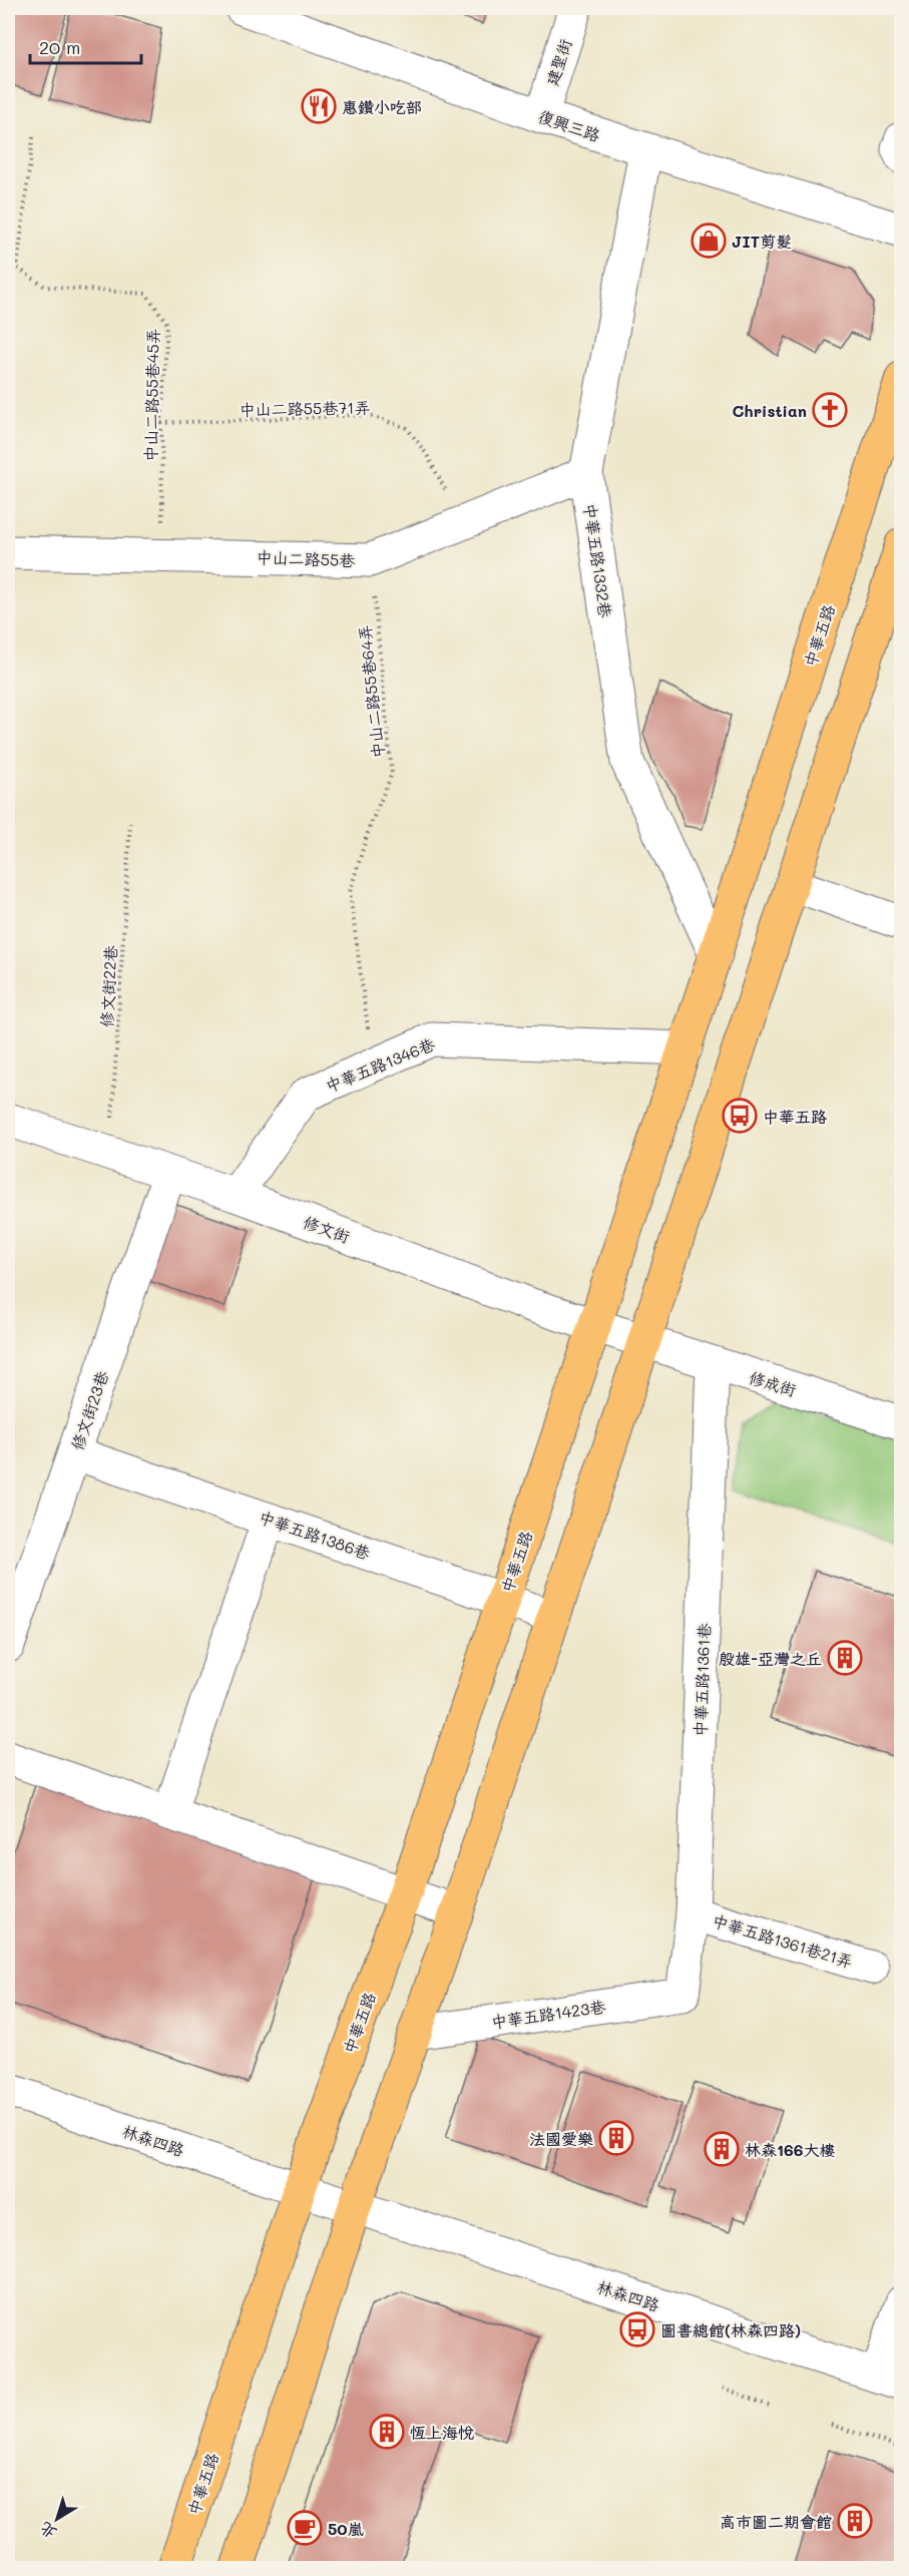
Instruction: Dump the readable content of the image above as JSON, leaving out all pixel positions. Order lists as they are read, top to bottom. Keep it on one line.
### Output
{"streets":{"main road":["中華五路"],"street":["建聖街","復興三路","中山二路55巷","中華五路1332巷","中華五路1346巷","修文街","修成街","修文街23巷","中華五路1386巷","中華五路1361巷","中華五路1361巷21弄","中華五路1423巷","林森四路"],"path":["中山二路55巷45弄","中山二路55巷71弄","中山二路55巷64弄","修文街22巷"]},"crossings":[["建聖街","復興三路"],["復興三路","中華五路1332巷"],["中山二路55巷45弄","中山二路55巷71弄"],["中山二路55巷45弄","中山二路55巷"],["中山二路55巷71弄","中山二路55巷"],["中山二路55巷","中華五路1332巷"],["中山二路55巷","中山二路55巷64弄"],["中華五路1332巷","中華五路"],["中華五路","中華五路1346巷"],["中華五路","修文街"],["中華五路","中華五路1386巷"],["中華五路","林森四路"],["中山二路55巷64弄","中華五路1346巷"],["修文街22巷","修文街"],["中華五路1346巷","修文街"],["修文街","修成街"],["修文街","修文街23巷"],["修成街","中華五路1361巷"],["修文街23巷","中華五路1386巷"],["中華五路1361巷","中華五路1361巷21弄"],["中華五路1361巷","中華五路1423巷"]],"places":{"restaurant":["惠鑽小吃部"],"shop":["JIT剪髮"],"church":["Christian"],"bus stop":["中華五路","圖書總館(林森四路)"],"building":["殷雄-亞灣之丘","法國愛樂","林森166大樓","恆上海悅","高市圖二期會館"],"cafe":["50嵐"]},"scale_bar":"20 m","north":"bottom left"}
